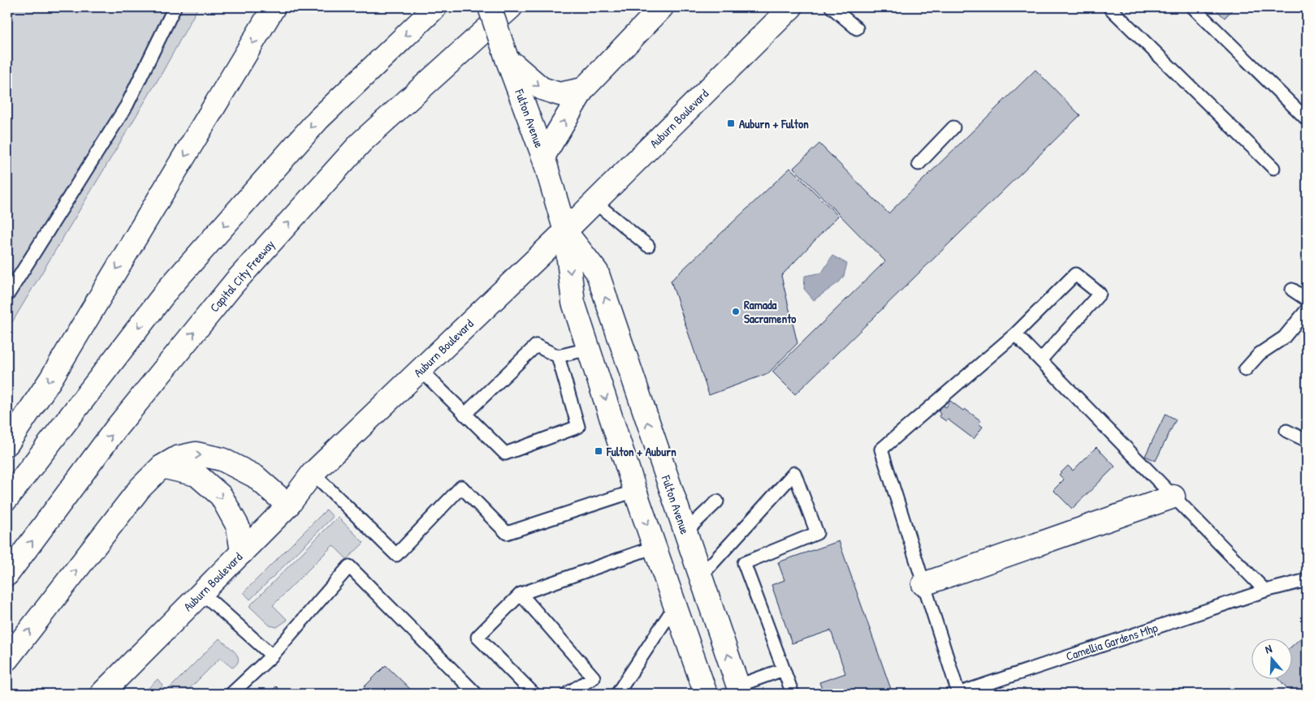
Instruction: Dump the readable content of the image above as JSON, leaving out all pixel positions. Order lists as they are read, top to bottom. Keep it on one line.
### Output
{"streets":{"main road":["Fulton Avenue","Auburn Boulevard","Capital City Freeway"],"lane":["Camellia Gardens Mhp"]},"crossings":[["Fulton Avenue","Auburn Boulevard"]],"places":{"transit":["Auburn + Fulton","Fulton + Auburn"],"other":["Ramada Sacramento"]},"north":"top"}
